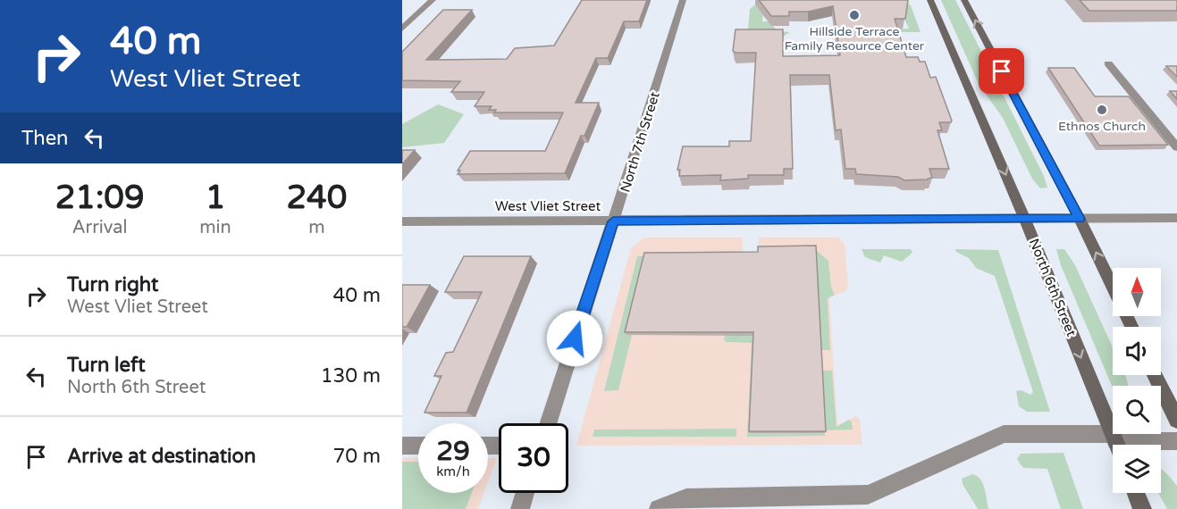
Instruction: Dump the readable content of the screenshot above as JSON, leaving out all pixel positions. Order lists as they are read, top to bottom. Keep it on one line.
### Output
{"streets":{"main road":["North 6th Street"],"street":["North 7th Street","West Vliet Street"]},"crossings":[["North 7th Street","West Vliet Street"],["West Vliet Street","North 6th Street"]],"places":["Hillside Terrace Family Resource Center","Ethnos Church"],"north":"top","page":{"turn":["40 m","West Vliet Street"],"then":"Then","eta":["21:09","Arrival","1","min","240","m"],"list":[{"name":"Turn right","note":"West Vliet Street","value":"40 m"},{"name":"Turn left","note":"North 6th Street","value":"130 m"},{"name":"Arrive at destination","value":"70 m"}],"speed":"29 km/h","limit":"30"}}
